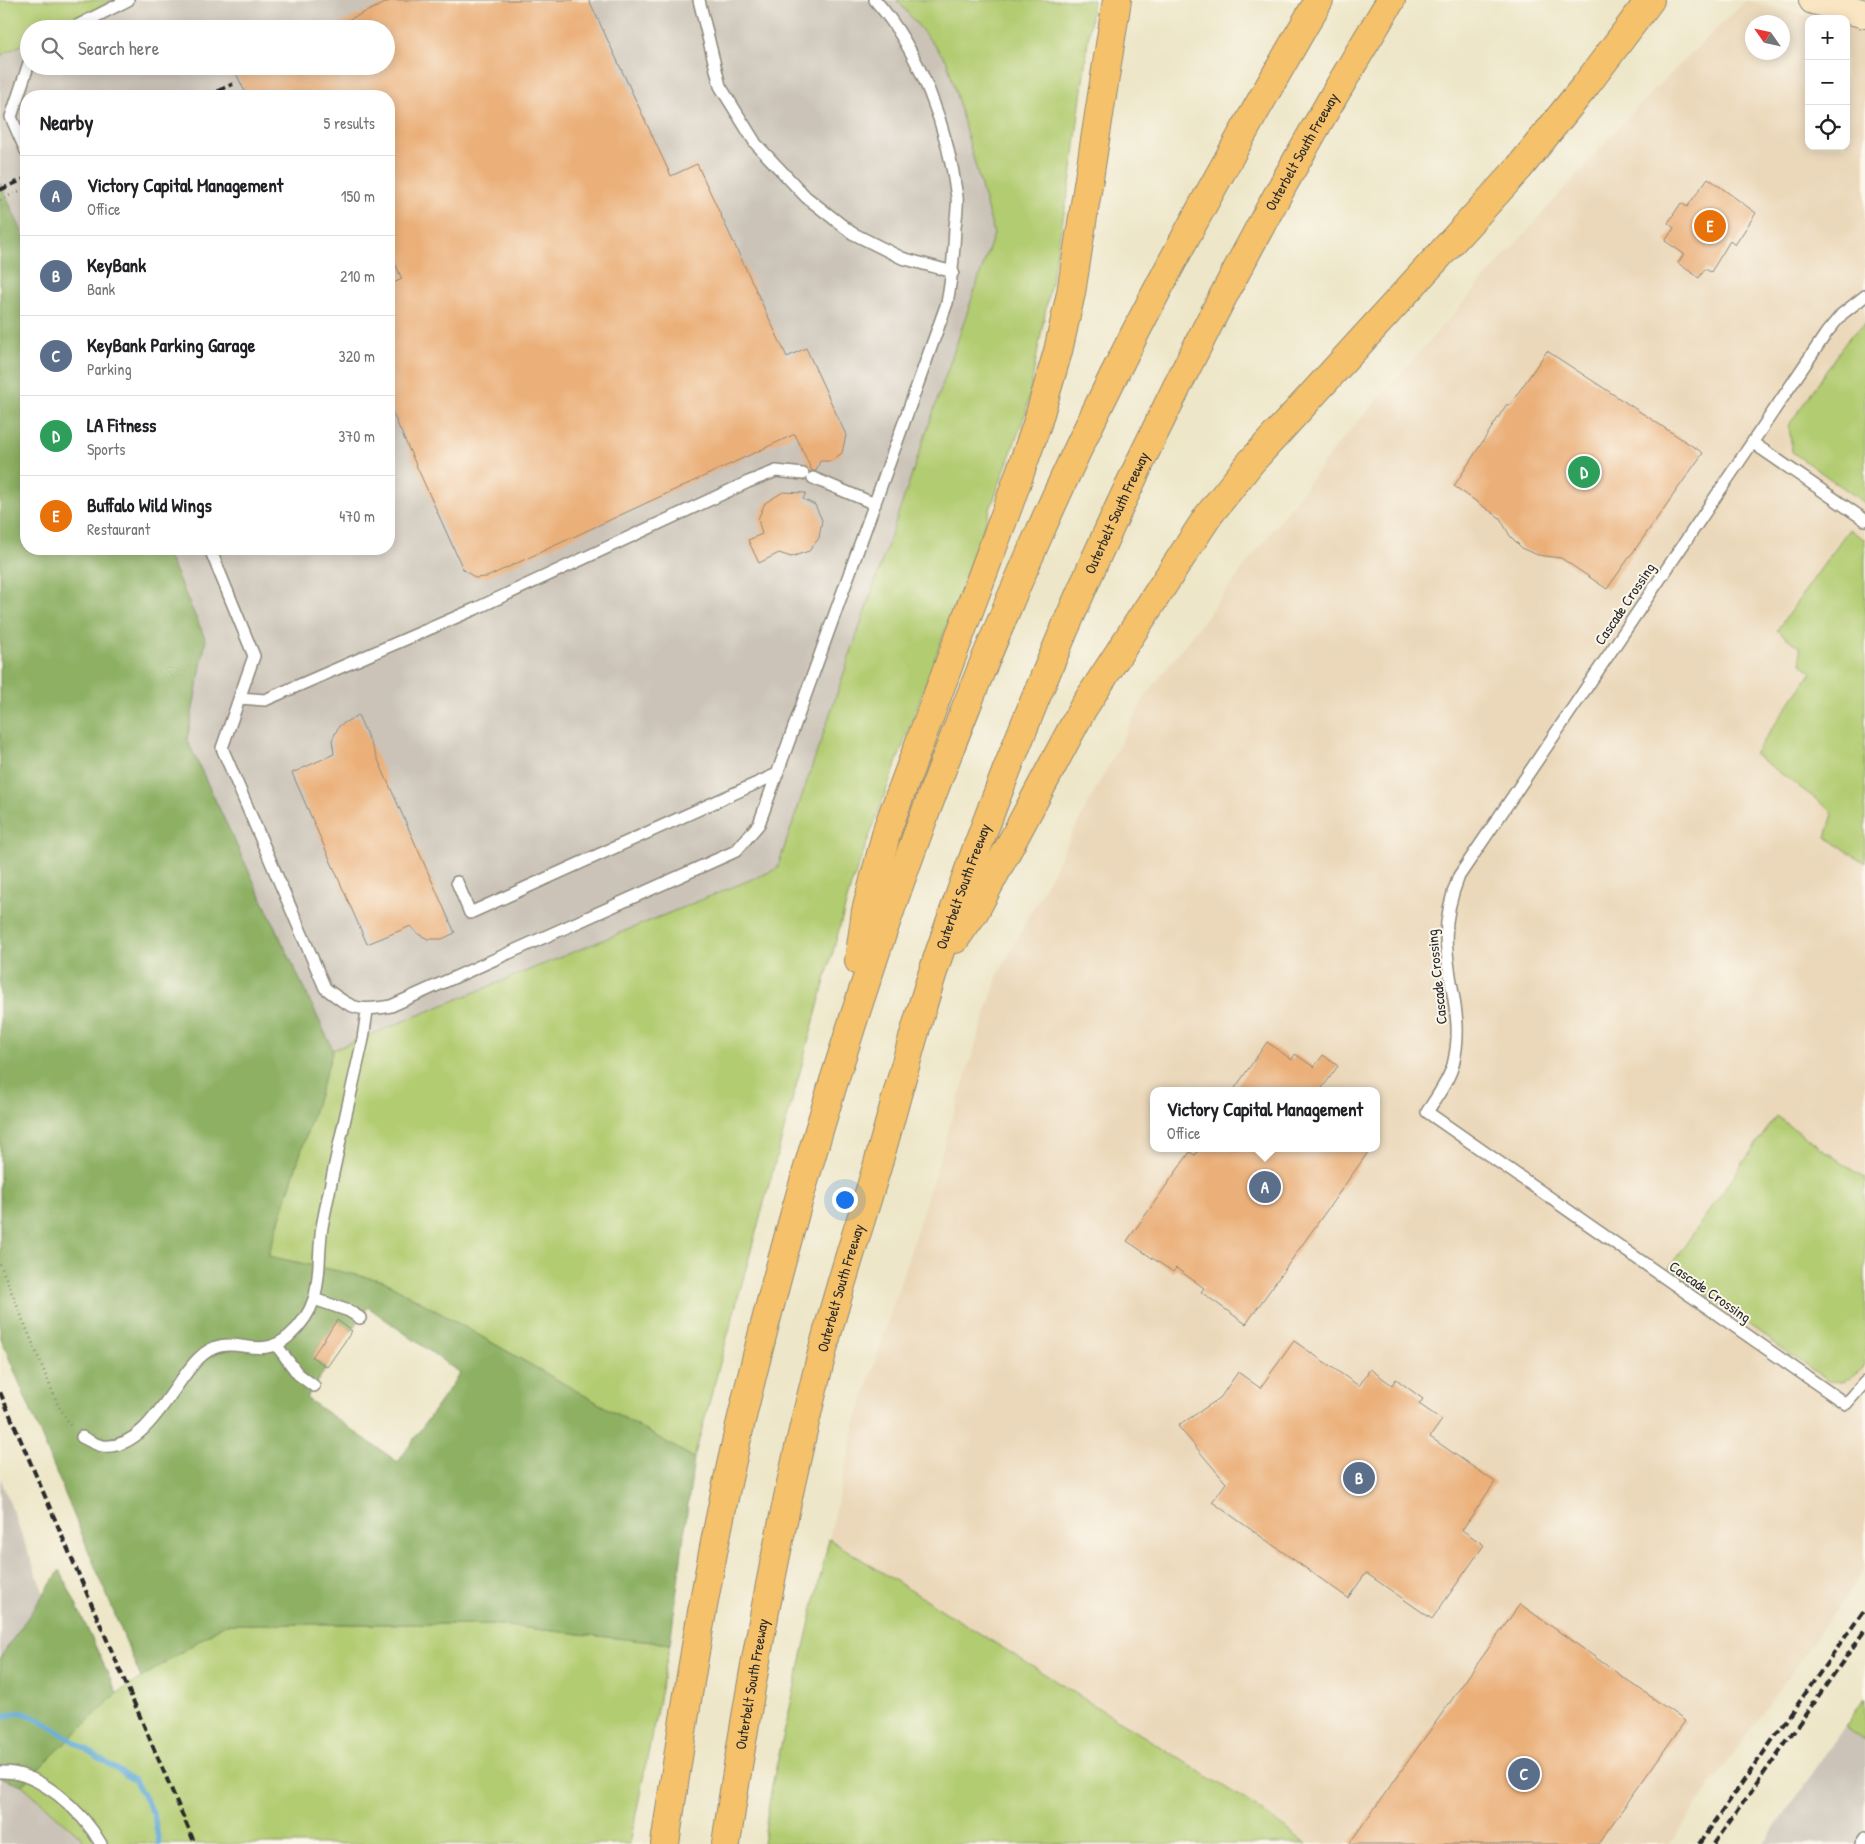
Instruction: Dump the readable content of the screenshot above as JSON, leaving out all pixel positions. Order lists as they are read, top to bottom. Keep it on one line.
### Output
{"streets":{"highway":["Outerbelt South Freeway"],"lane":["Cascade Crossing"]},"north":"top left","page":{"map_buttons":["+","−"],"search":"Search here","heading":["Nearby","5 results"],"list":[{"mark":"A","name":"Victory Capital Management","note":"Office","value":"150 m"},{"mark":"B","name":"KeyBank","note":"Bank","value":"210 m"},{"mark":"C","name":"KeyBank Parking Garage","note":"Parking","value":"320 m"},{"mark":"D","name":"LA Fitness","note":"Sports","value":"370 m"},{"mark":"E","name":"Buffalo Wild Wings","note":"Restaurant","value":"470 m"}],"pins":["E","D","A","B","C"],"popup":["Victory Capital Management","Office"]}}
